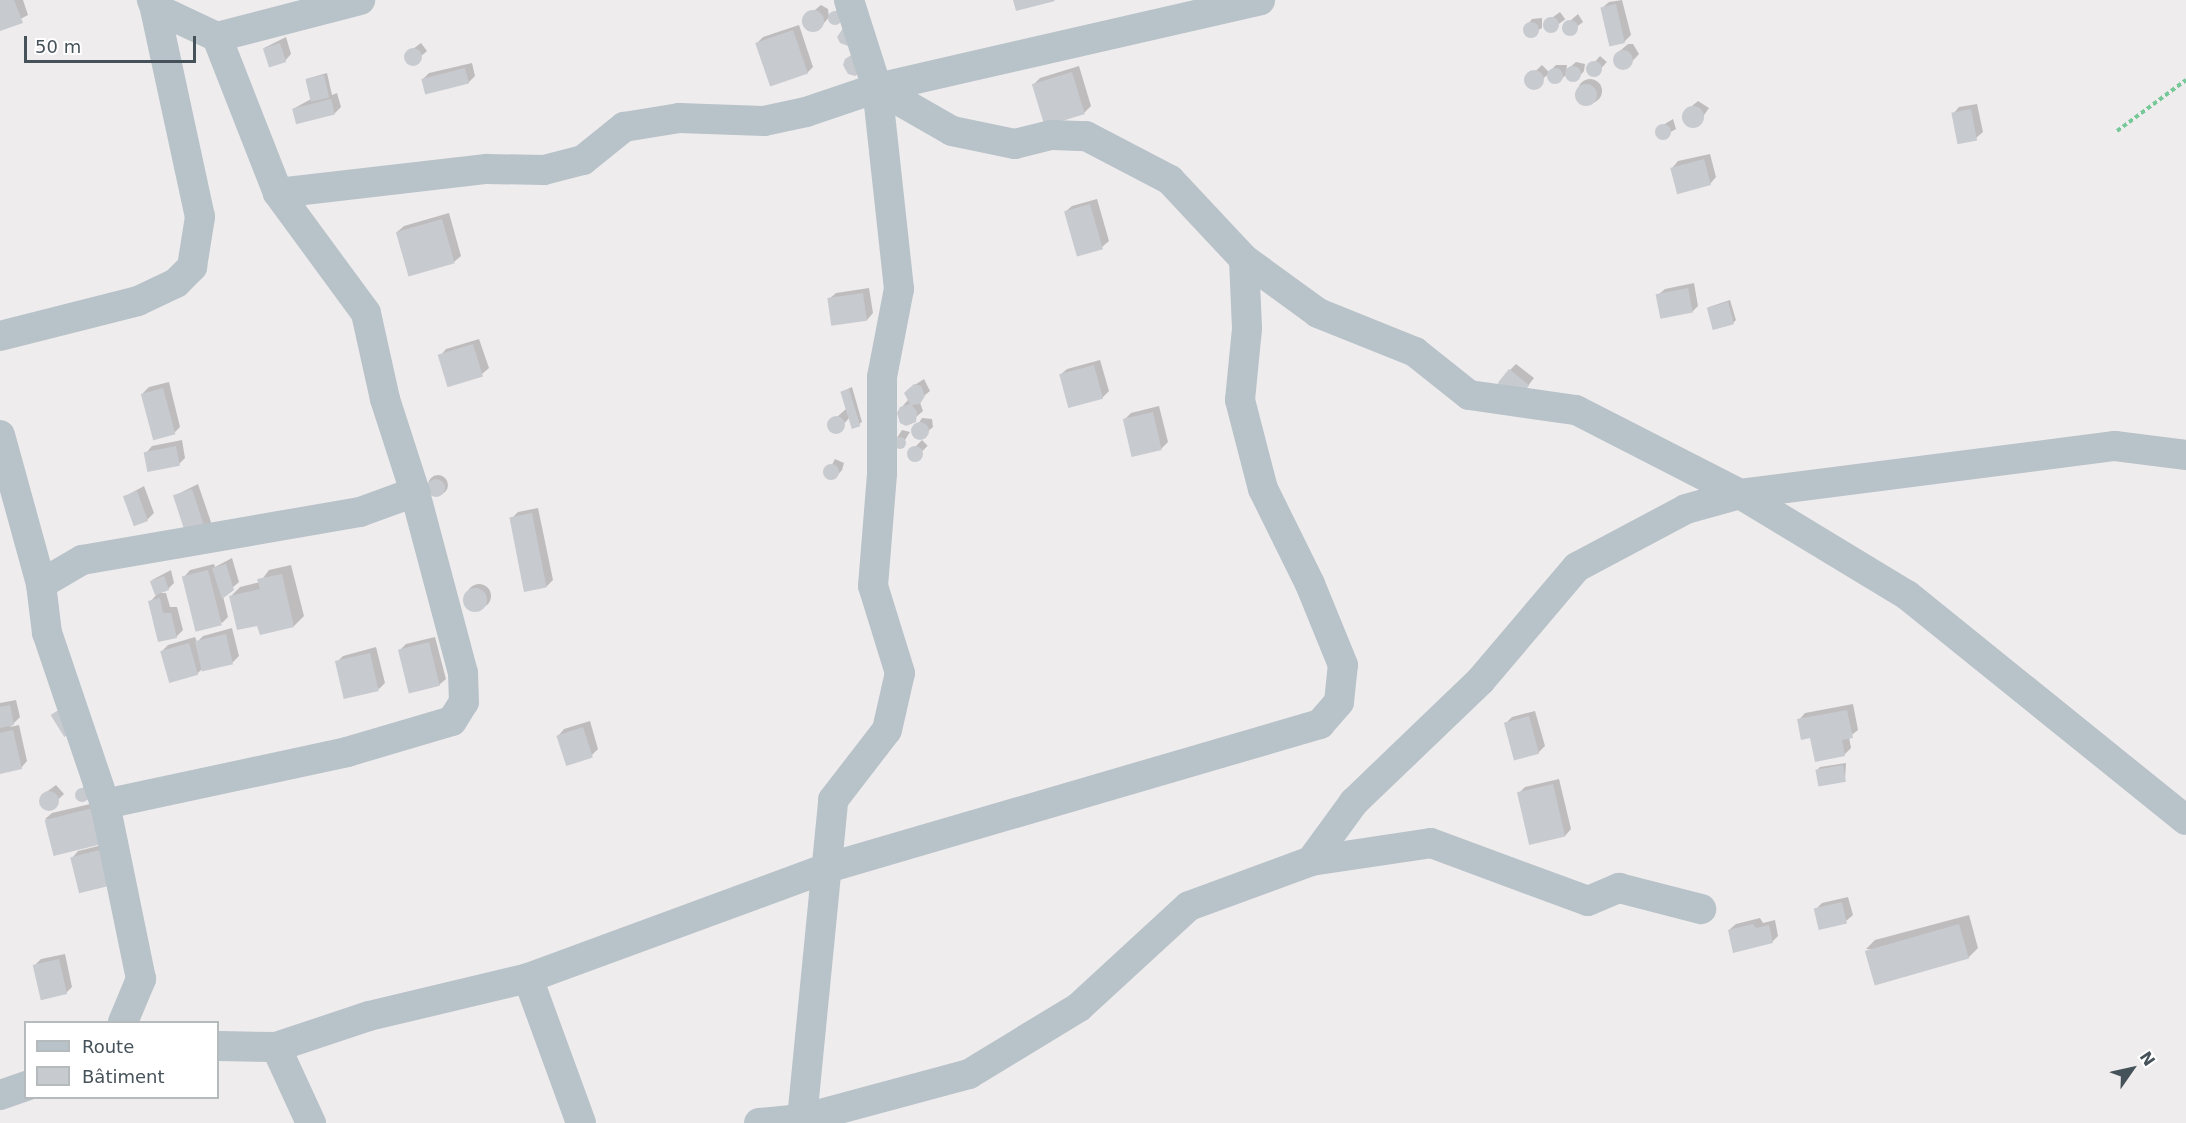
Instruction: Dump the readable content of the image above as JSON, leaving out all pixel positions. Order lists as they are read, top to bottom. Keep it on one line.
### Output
{"legend":["Route","Bâtiment"],"scale_bar":"50 m","north":"top right"}
